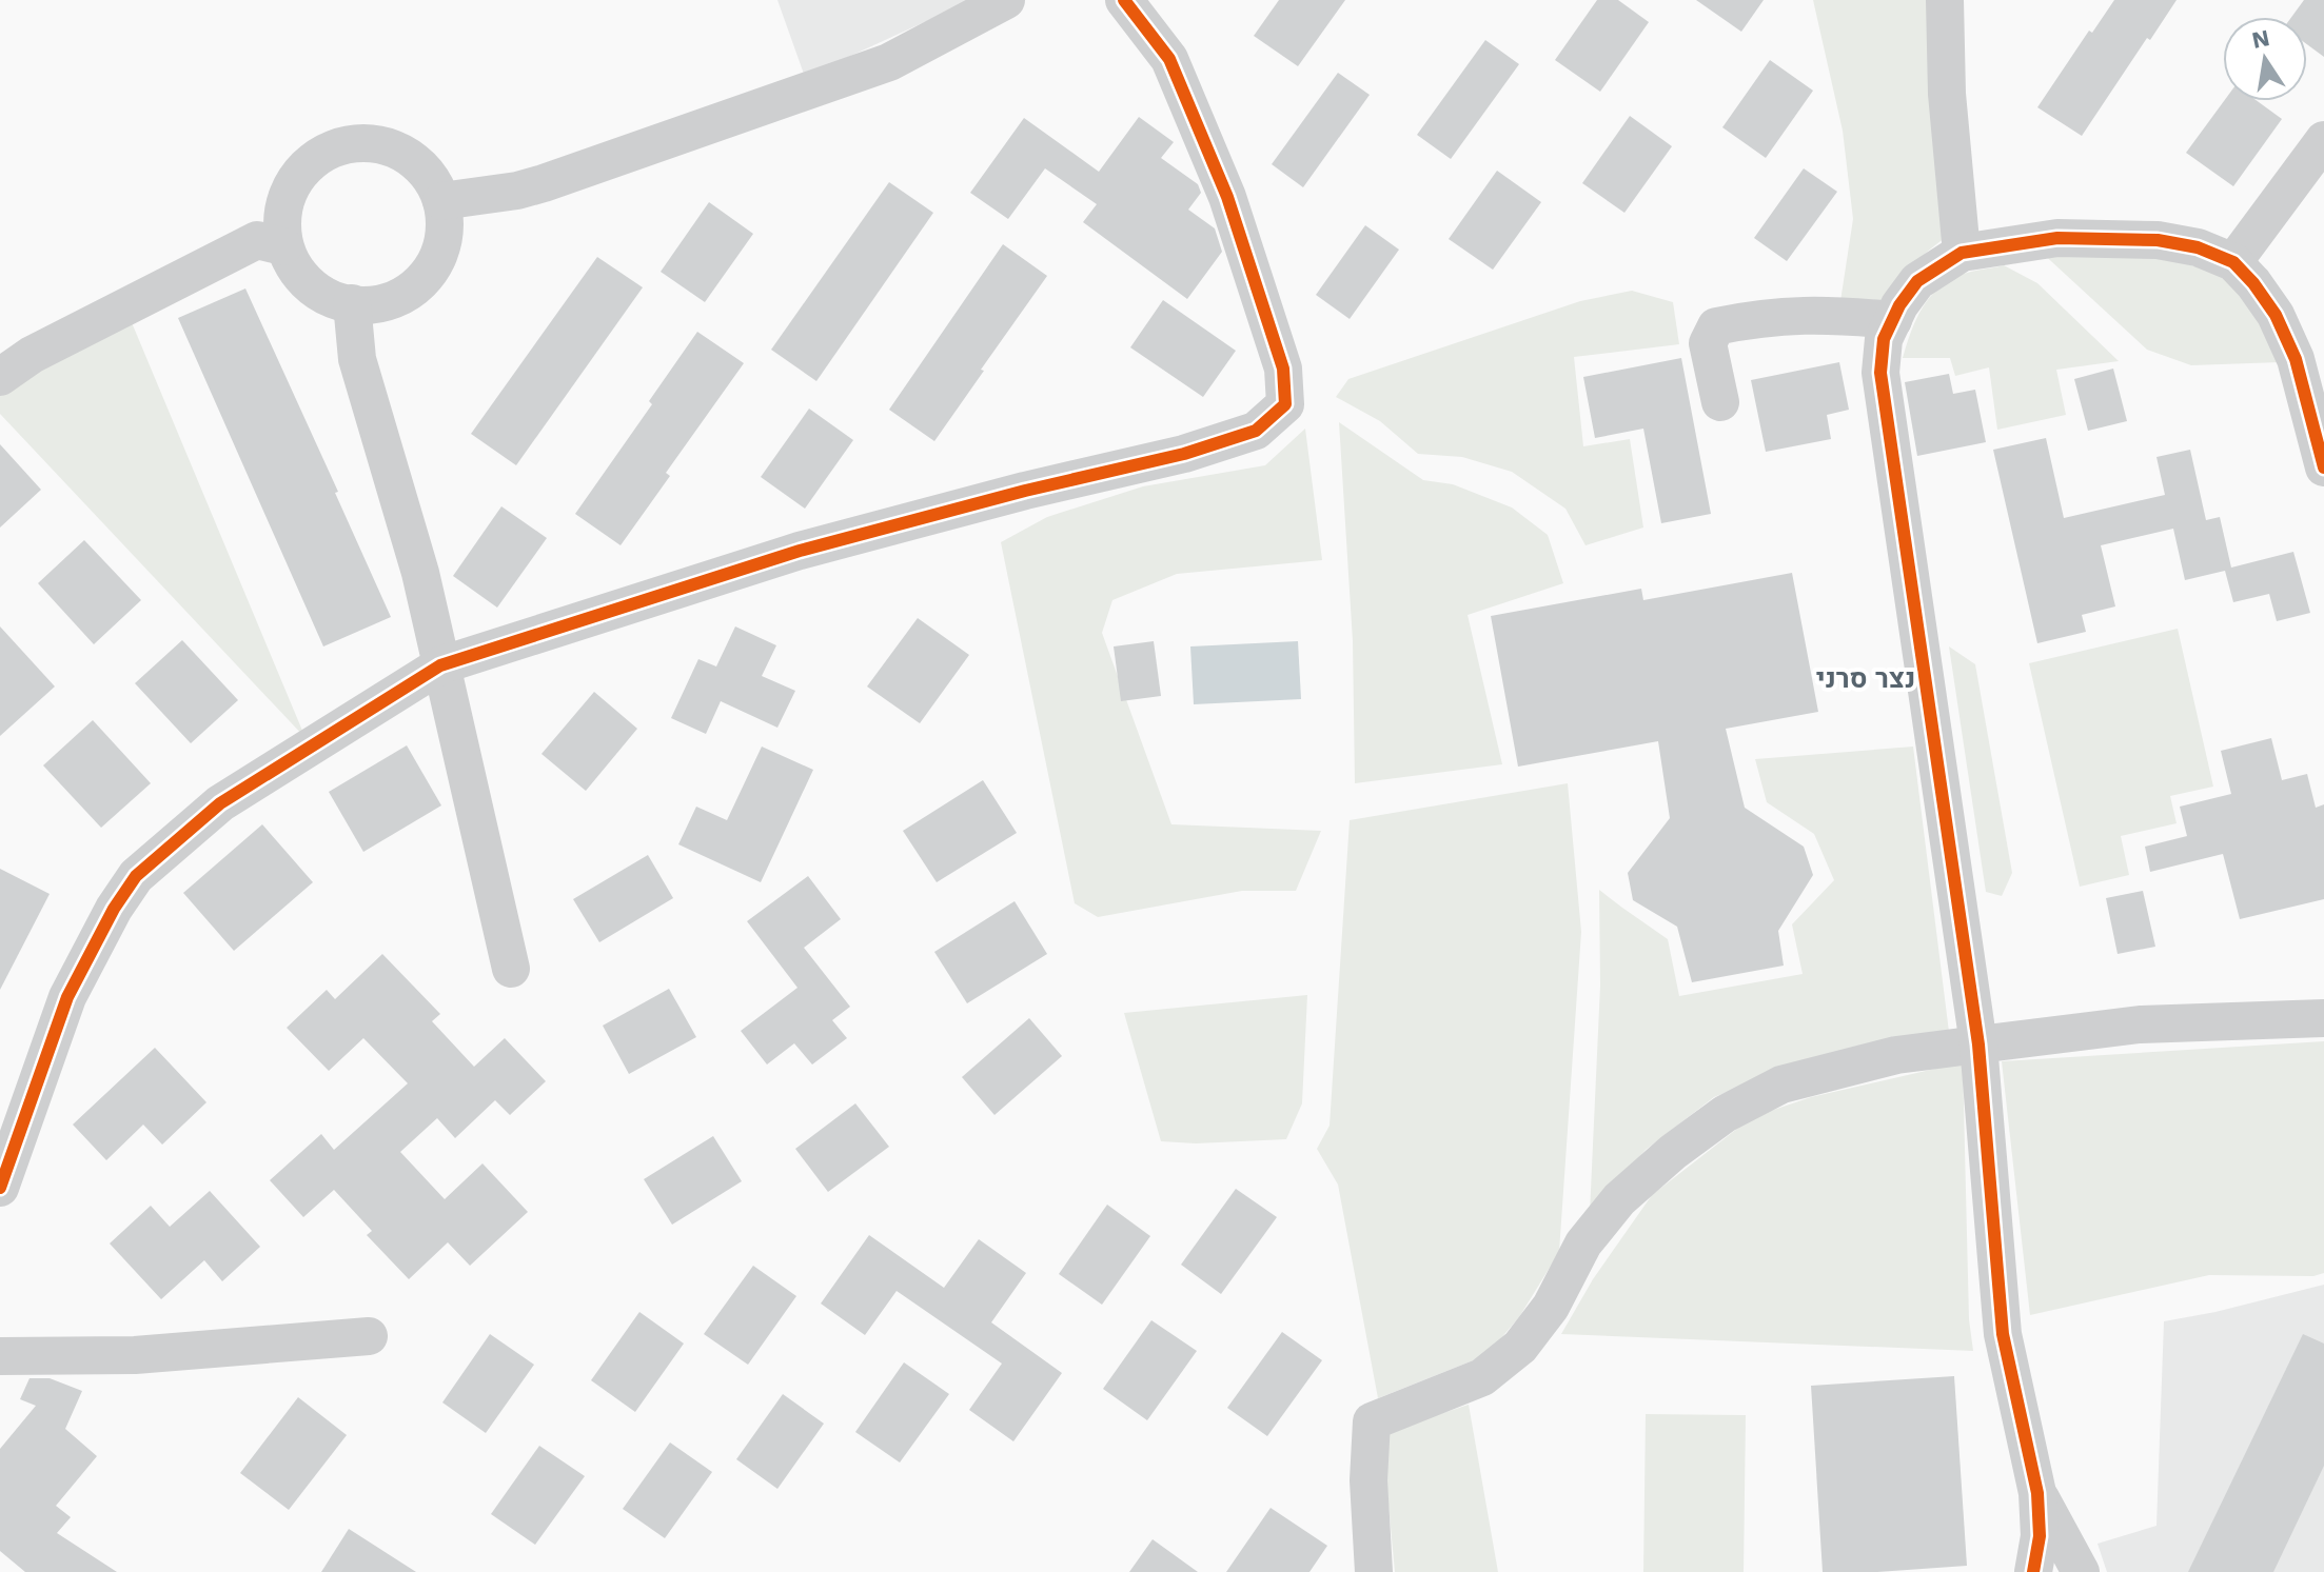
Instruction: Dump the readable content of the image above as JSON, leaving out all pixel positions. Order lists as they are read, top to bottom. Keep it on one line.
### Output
{"districts":["נצר סרני"],"north":"top"}
